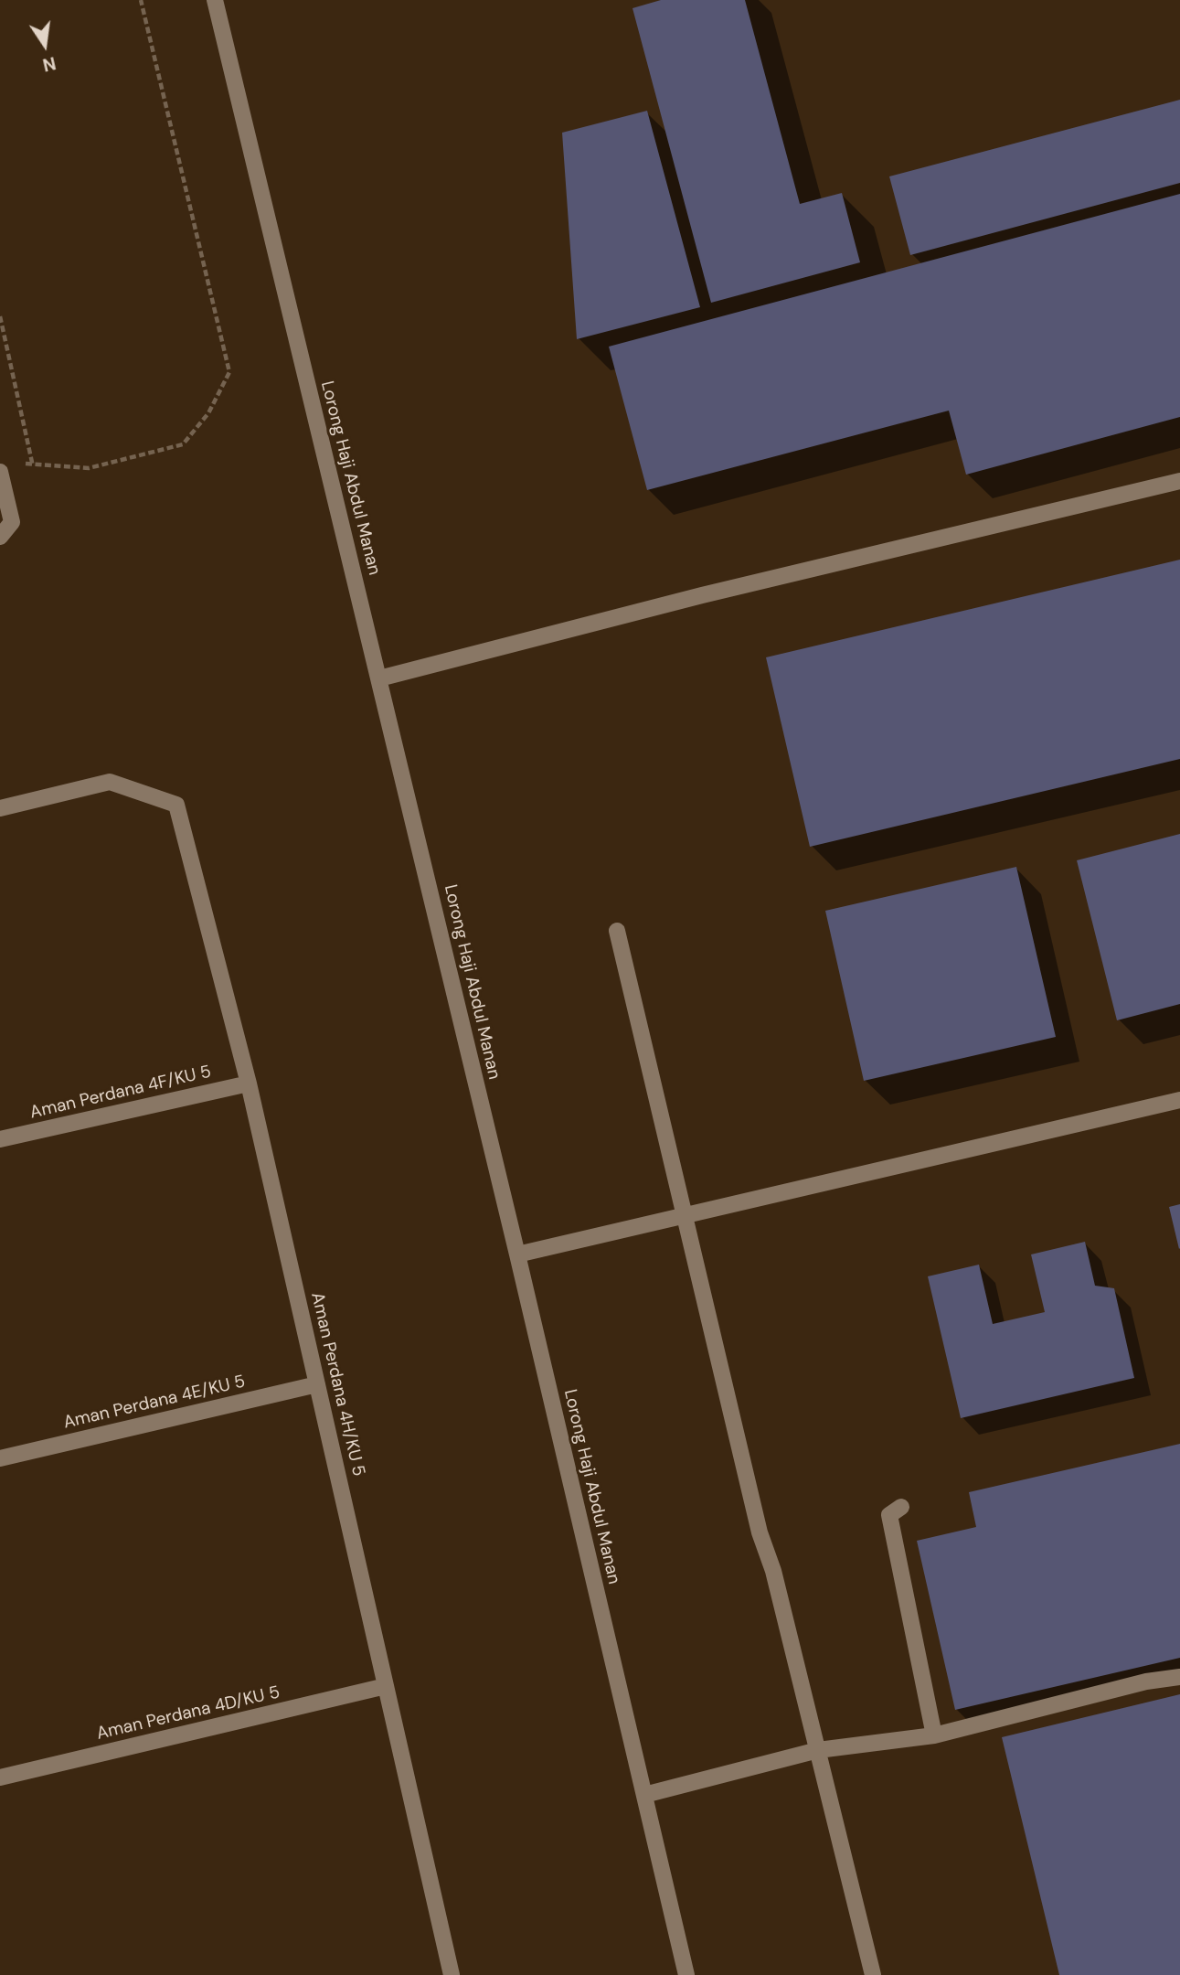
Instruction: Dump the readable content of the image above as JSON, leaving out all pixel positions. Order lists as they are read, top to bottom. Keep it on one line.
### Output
{"streets":{"street":["Lorong Haji Abdul Manan","Aman Perdana 4F/KU 5","Aman Perdana 4H/KU 5","Aman Perdana 4E/KU 5","Aman Perdana 4D/KU 5"]},"crossings":[["Aman Perdana 4F/KU 5","Aman Perdana 4H/KU 5"],["Aman Perdana 4H/KU 5","Aman Perdana 4E/KU 5"],["Aman Perdana 4H/KU 5","Aman Perdana 4D/KU 5"]],"north":"bottom"}
